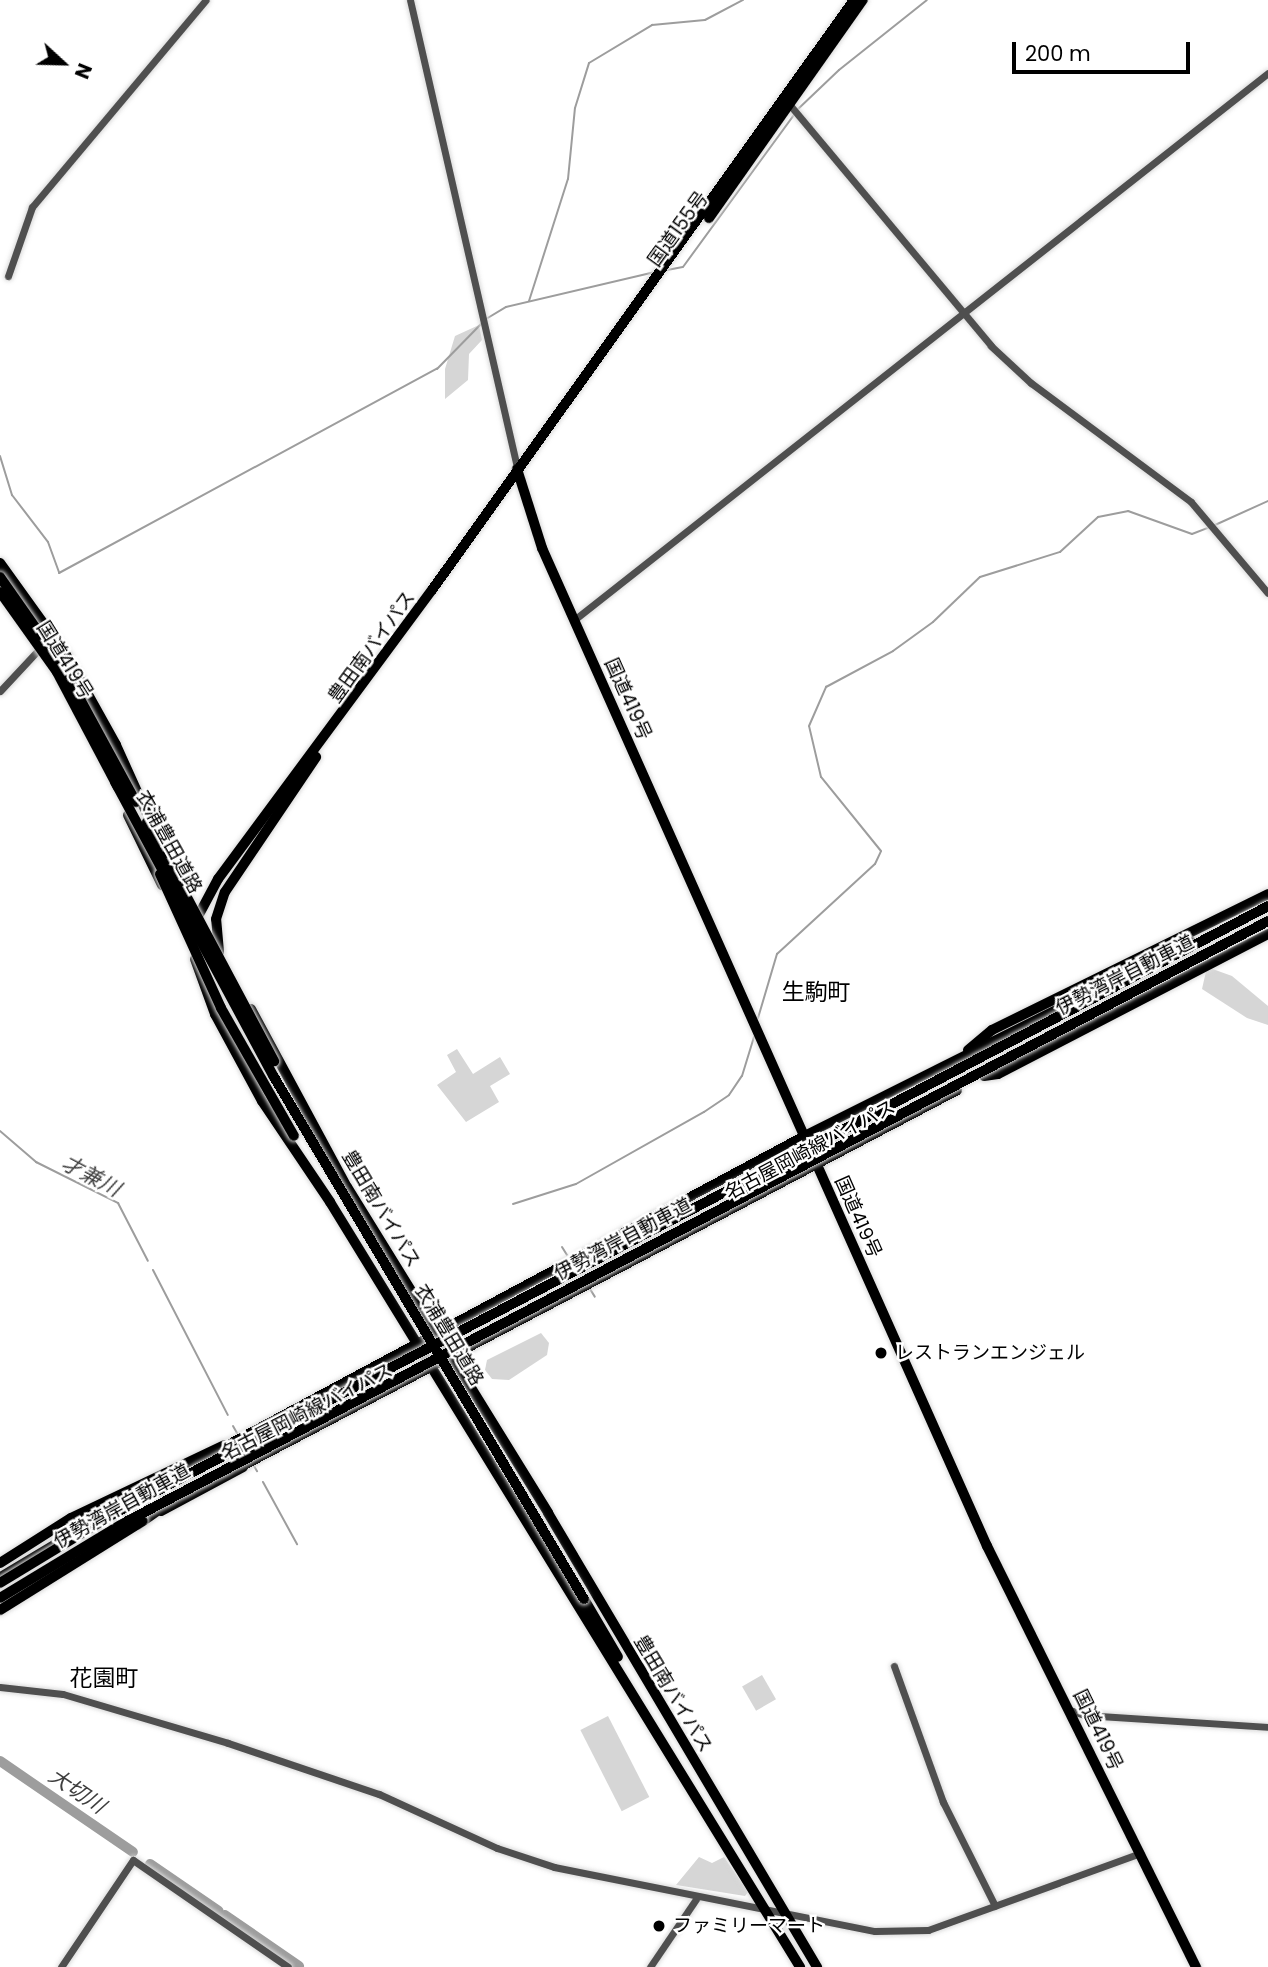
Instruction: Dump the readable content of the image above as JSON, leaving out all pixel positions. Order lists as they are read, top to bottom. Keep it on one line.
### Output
{"streets":{"highway":["国道155号","豊田南バイパス","国道419号","衣浦豊田道路","伊勢湾岸自動車道"],"main road":["名古屋岡崎線バイパス"]},"crossings":[["国道155号","豊田南バイパス"],["国道155号","国道419号"],["豊田南バイパス","国道419号"],["豊田南バイパス","衣浦豊田道路"],["豊田南バイパス","名古屋岡崎線バイパス"],["国道419号","衣浦豊田道路"],["国道419号","名古屋岡崎線バイパス"],["伊勢湾岸自動車道","名古屋岡崎線バイパス"]],"districts":["生駒町","花園町"],"water":["才兼川","大切川"],"places":["レストランエンジェル","ファミリーマート"],"scale_bar":"200 m","north":"right"}
